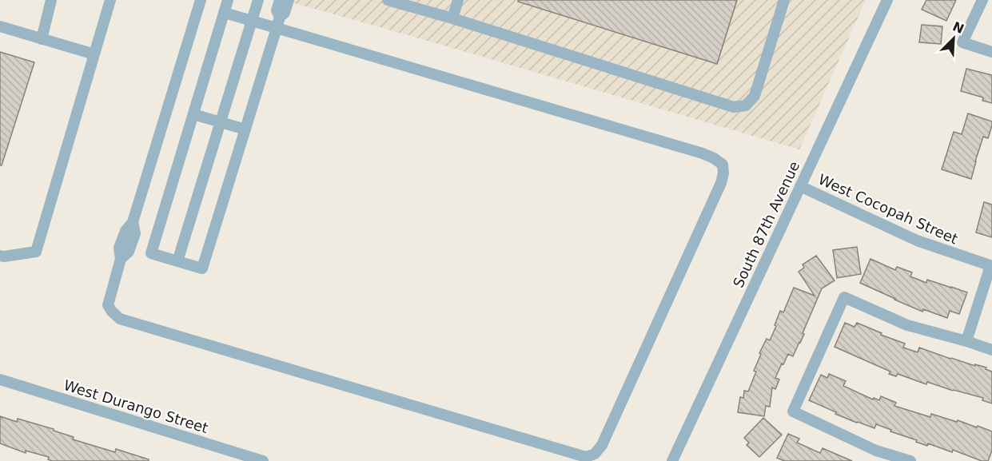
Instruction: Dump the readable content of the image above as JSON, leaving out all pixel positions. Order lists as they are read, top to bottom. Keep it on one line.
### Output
{"streets":{"street":["West Cocopah Street","South 87th Avenue","West Durango Street"]},"crossings":[["West Cocopah Street","South 87th Avenue"]],"north":"top right"}
